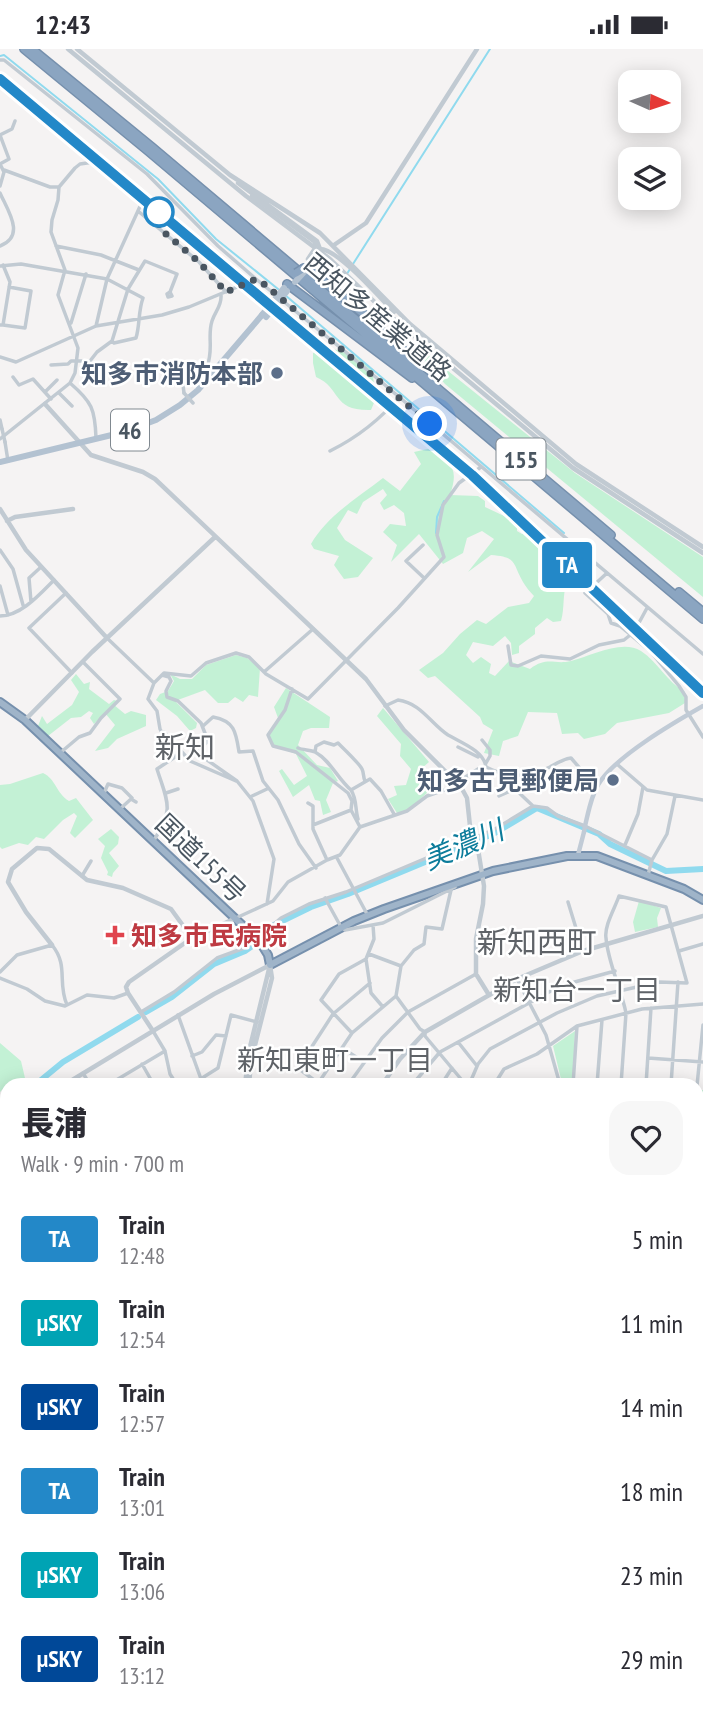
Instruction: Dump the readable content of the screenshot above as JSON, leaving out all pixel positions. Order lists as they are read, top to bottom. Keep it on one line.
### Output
{"streets":{"highway":["西知多産業道路","155","国道155号"],"main road":["46"]},"crossings":[["西知多産業道路","155"],["46","155"]],"districts":["新知","新知西町","新知台一丁目","新知東町一丁目"],"water":["美濃川"],"places":{"other":["知多市消防本部","知多古見郵便局"],"health":["知多市民病院"]},"north":"right","page":{"status":"12:43","on_map":"TA","heading":["長浦","Walk · 9 min · 700 m"],"list":[{"mark":"TA","name":"Train","note":"12:48","value":"5 min"},{"mark":"μSKY","name":"Train","note":"12:54","value":"11 min"},{"mark":"μSKY","name":"Train","note":"12:57","value":"14 min"},{"mark":"TA","name":"Train","note":"13:01","value":"18 min"},{"mark":"μSKY","name":"Train","note":"13:06","value":"23 min"},{"mark":"μSKY","name":"Train","note":"13:12","value":"29 min"}]}}
